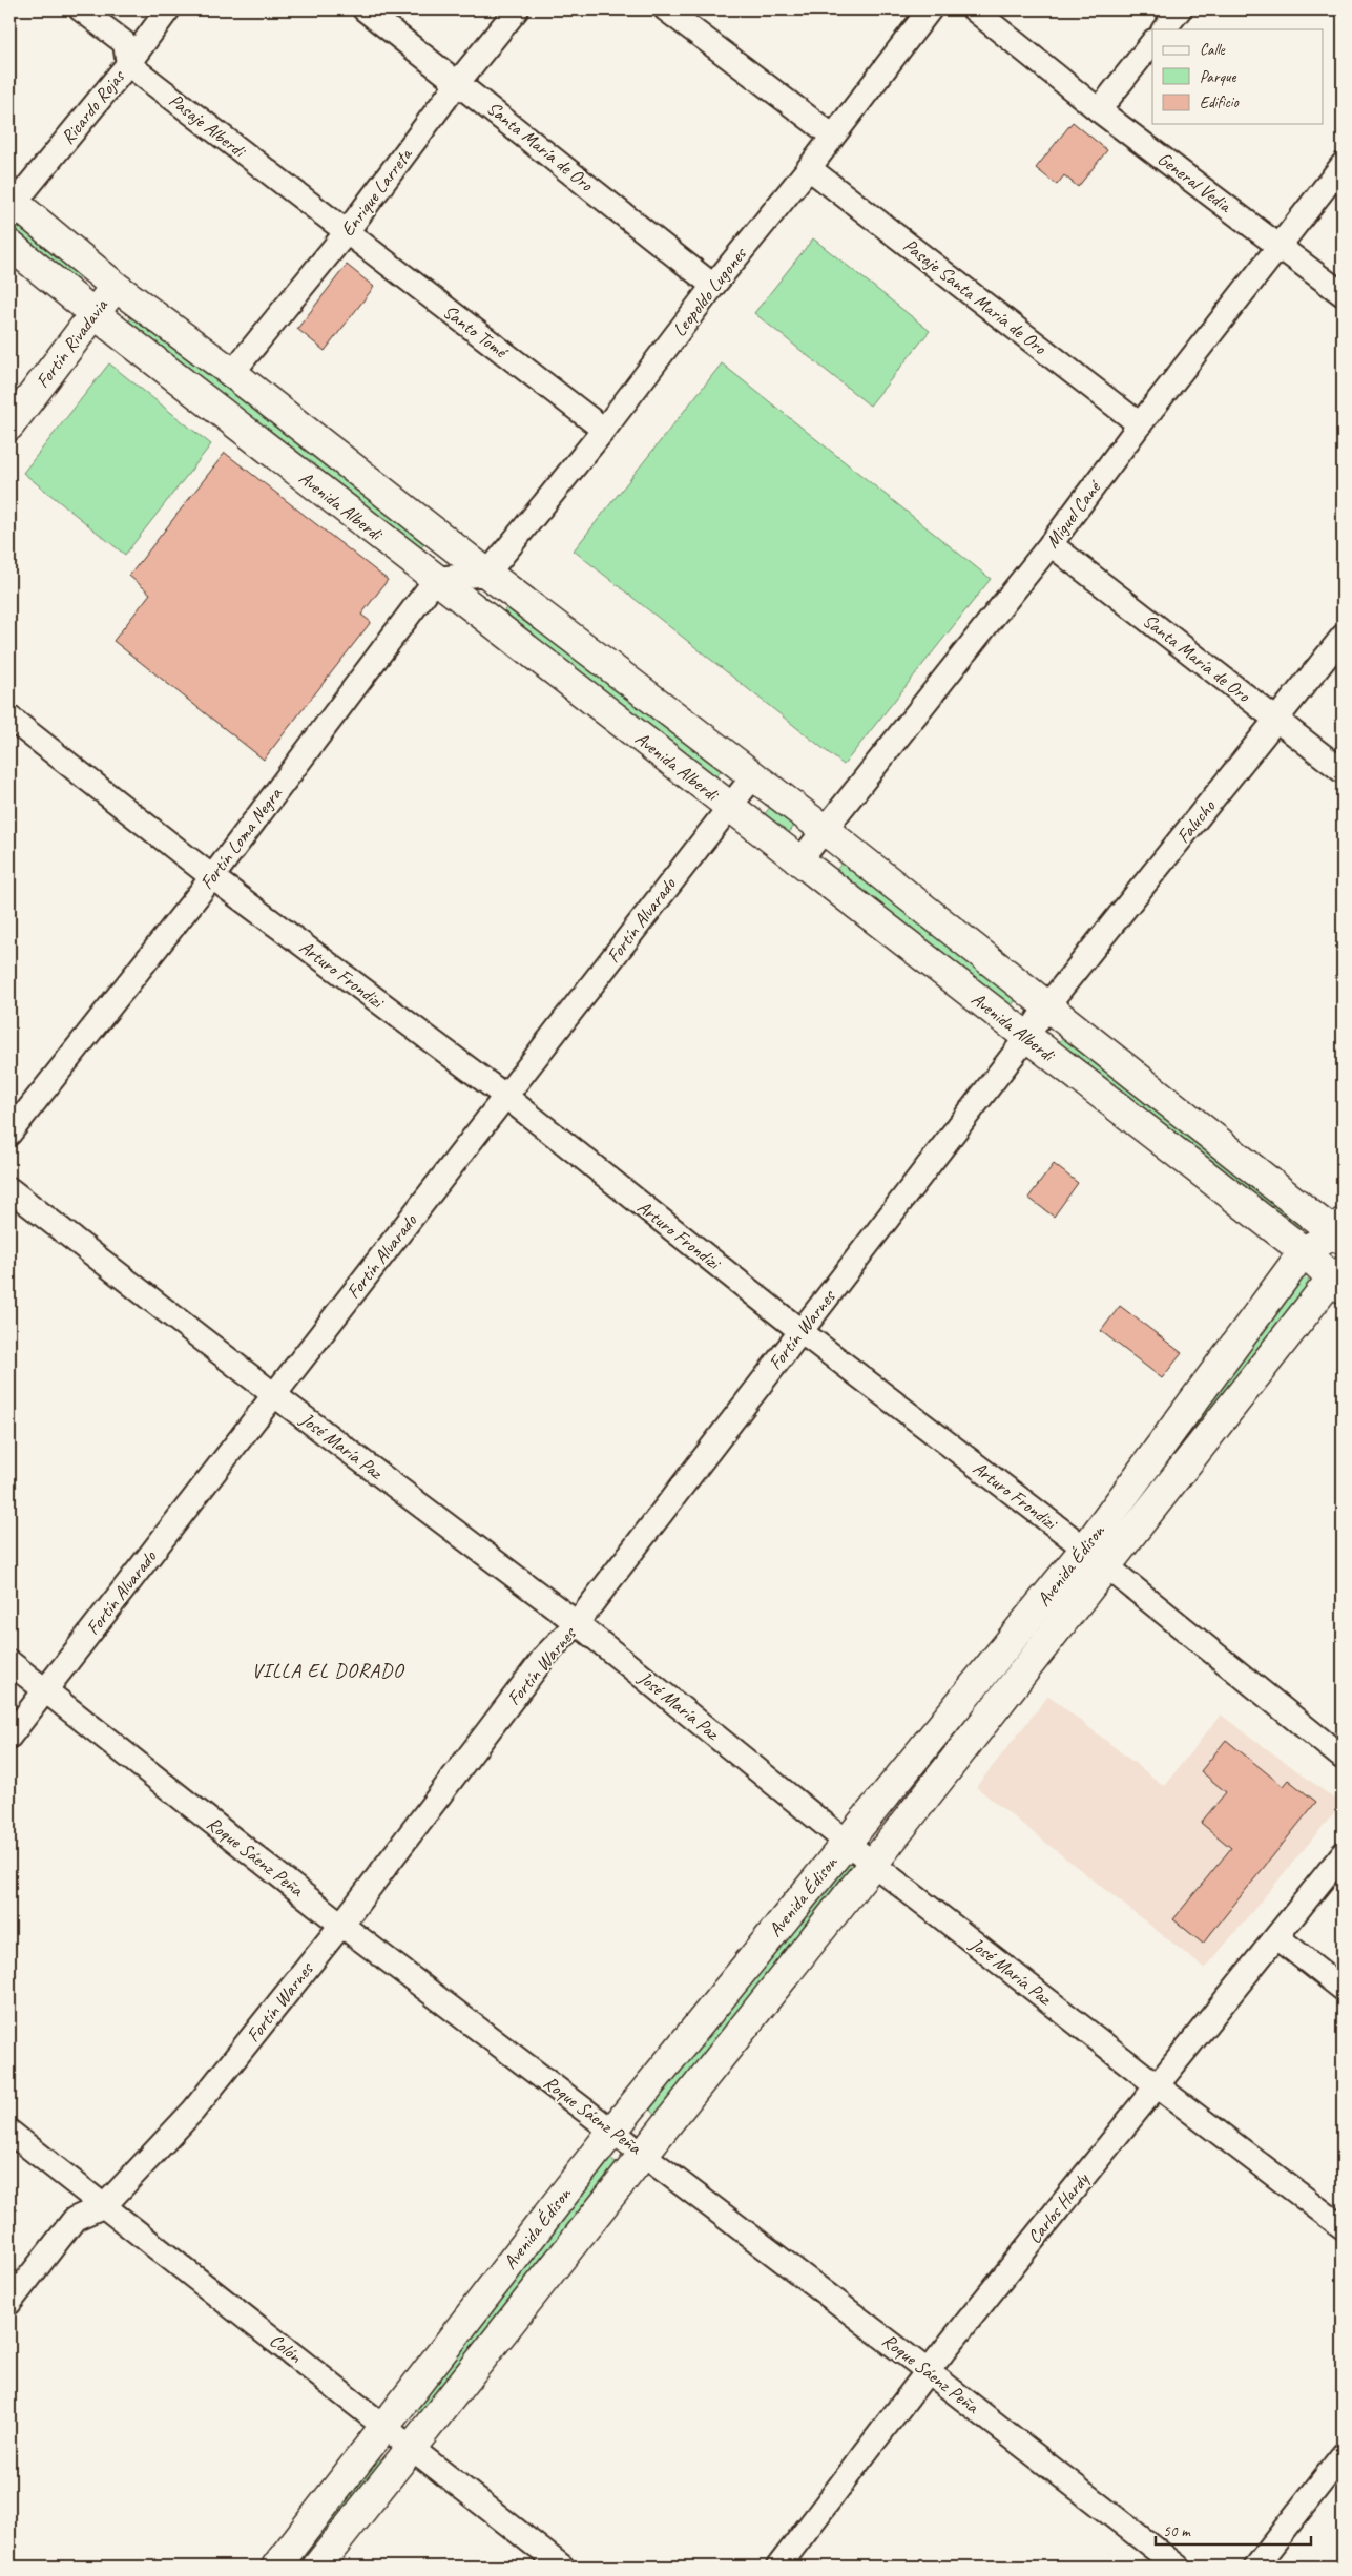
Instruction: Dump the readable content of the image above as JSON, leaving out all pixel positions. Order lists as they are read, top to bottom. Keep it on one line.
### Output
{"streets":{"main road":["Fortín Rivadavia","Avenida Alberdi","Avenida Édison"],"street":["Ricardo Rojas","Pasaje Alberdi","Santa María de Oro","General Vedia","Enrique Larreta","Leopoldo Lugones","Pasaje Santa María de Oro","Santo Tomé","Miguel Cané","Falucho","Fortín Loma Negra","Fortín Alvarado","Arturo Frondizi","Fortín Warnes","José María Paz","Roque Sáenz Peña","Carlos Hardy","Colón"]},"crossings":[["Ricardo Rojas","Pasaje Alberdi"],["Ricardo Rojas","Avenida Alberdi"],["Pasaje Alberdi","Enrique Larreta"],["Pasaje Alberdi","Santo Tomé"],["Santa María de Oro","Enrique Larreta"],["Santa María de Oro","Leopoldo Lugones"],["Santa María de Oro","Miguel Cané"],["Santa María de Oro","Falucho"],["General Vedia","Miguel Cané"],["Enrique Larreta","Santo Tomé"],["Enrique Larreta","Avenida Alberdi"],["Leopoldo Lugones","Pasaje Santa María de Oro"],["Leopoldo Lugones","Santo Tomé"],["Leopoldo Lugones","Avenida Alberdi"],["Pasaje Santa María de Oro","Miguel Cané"],["Fortín Rivadavia","Avenida Alberdi"],["Avenida Alberdi","Miguel Cané"],["Avenida Alberdi","Falucho"],["Avenida Alberdi","Fortín Loma Negra"],["Avenida Alberdi","Fortín Alvarado"],["Avenida Alberdi","Fortín Warnes"],["Avenida Alberdi","Avenida Édison"],["Falucho","Fortín Warnes"],["Fortín Loma Negra","Arturo Frondizi"],["Fortín Alvarado","Arturo Frondizi"],["Fortín Alvarado","José María Paz"],["Fortín Alvarado","Roque Sáenz Peña"],["Arturo Frondizi","Fortín Warnes"],["Arturo Frondizi","Avenida Édison"],["Fortín Warnes","José María Paz"],["Fortín Warnes","Roque Sáenz Peña"],["Fortín Warnes","Colón"],["José María Paz","Avenida Édison"],["José María Paz","Carlos Hardy"],["Avenida Édison","Roque Sáenz Peña"],["Avenida Édison","Colón"],["Roque Sáenz Peña","Carlos Hardy"]],"districts":["VILLA EL DORADO"],"legend":["Calle","Parque","Edificio"],"scale_bar":"50 m"}
